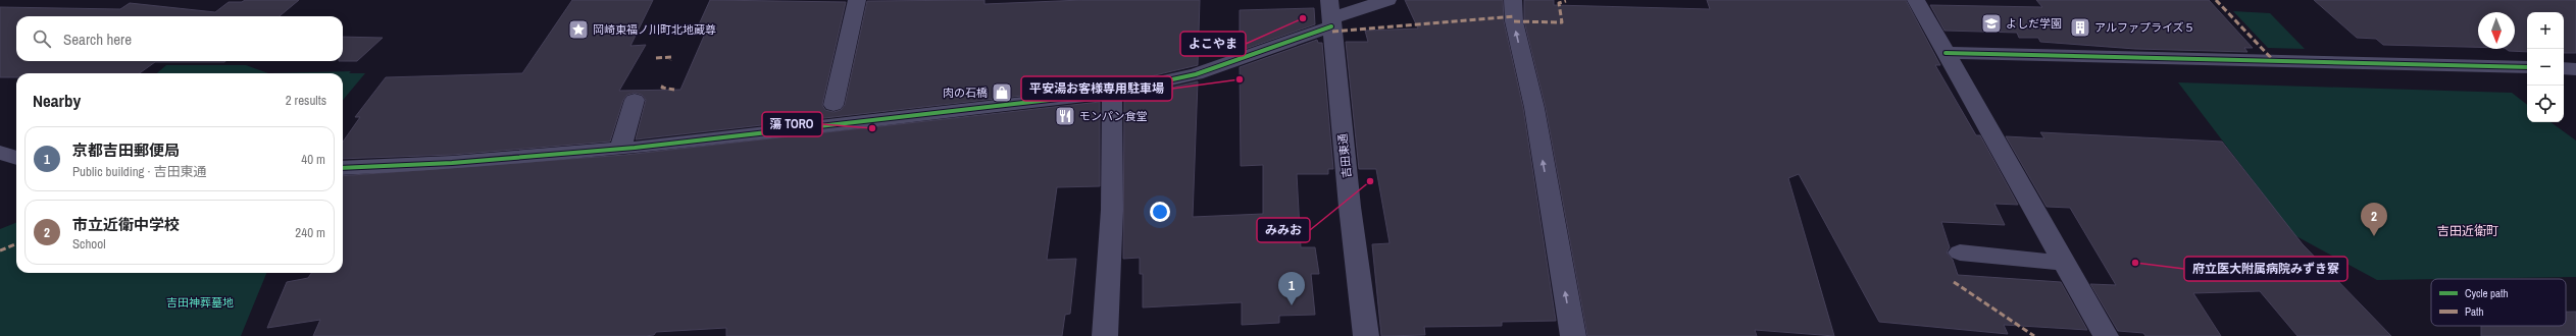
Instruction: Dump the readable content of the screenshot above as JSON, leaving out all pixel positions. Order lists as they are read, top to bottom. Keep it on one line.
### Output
{"streets":{"street":["吉田東通"]},"districts":["吉田近衛町"],"parks":["吉田神葬墓地"],"places":{"other":["よこやま","平安湯お客様専用駐車場","蕩 TORO","みみお","府立医大附属病院みずき寮"],"school or university":["よしだ学園"],"building":["アルファプライズ５"],"place":["岡崎東福ノ川町北地蔵尊"],"shop":["肉の石橋"],"restaurant":["モンパン食堂"]},"legend":["Cycle path","Path"],"north":"bottom","page":{"map_buttons":["+","−"],"search":"Search here","heading":["Nearby","2 results"],"list":[{"mark":"1","name":"京都吉田郵便局","note":"Public building · 吉田東通","value":"40 m"},{"mark":"2","name":"市立近衛中学校","note":"School","value":"240 m"}],"pins":["2","1"]}}
